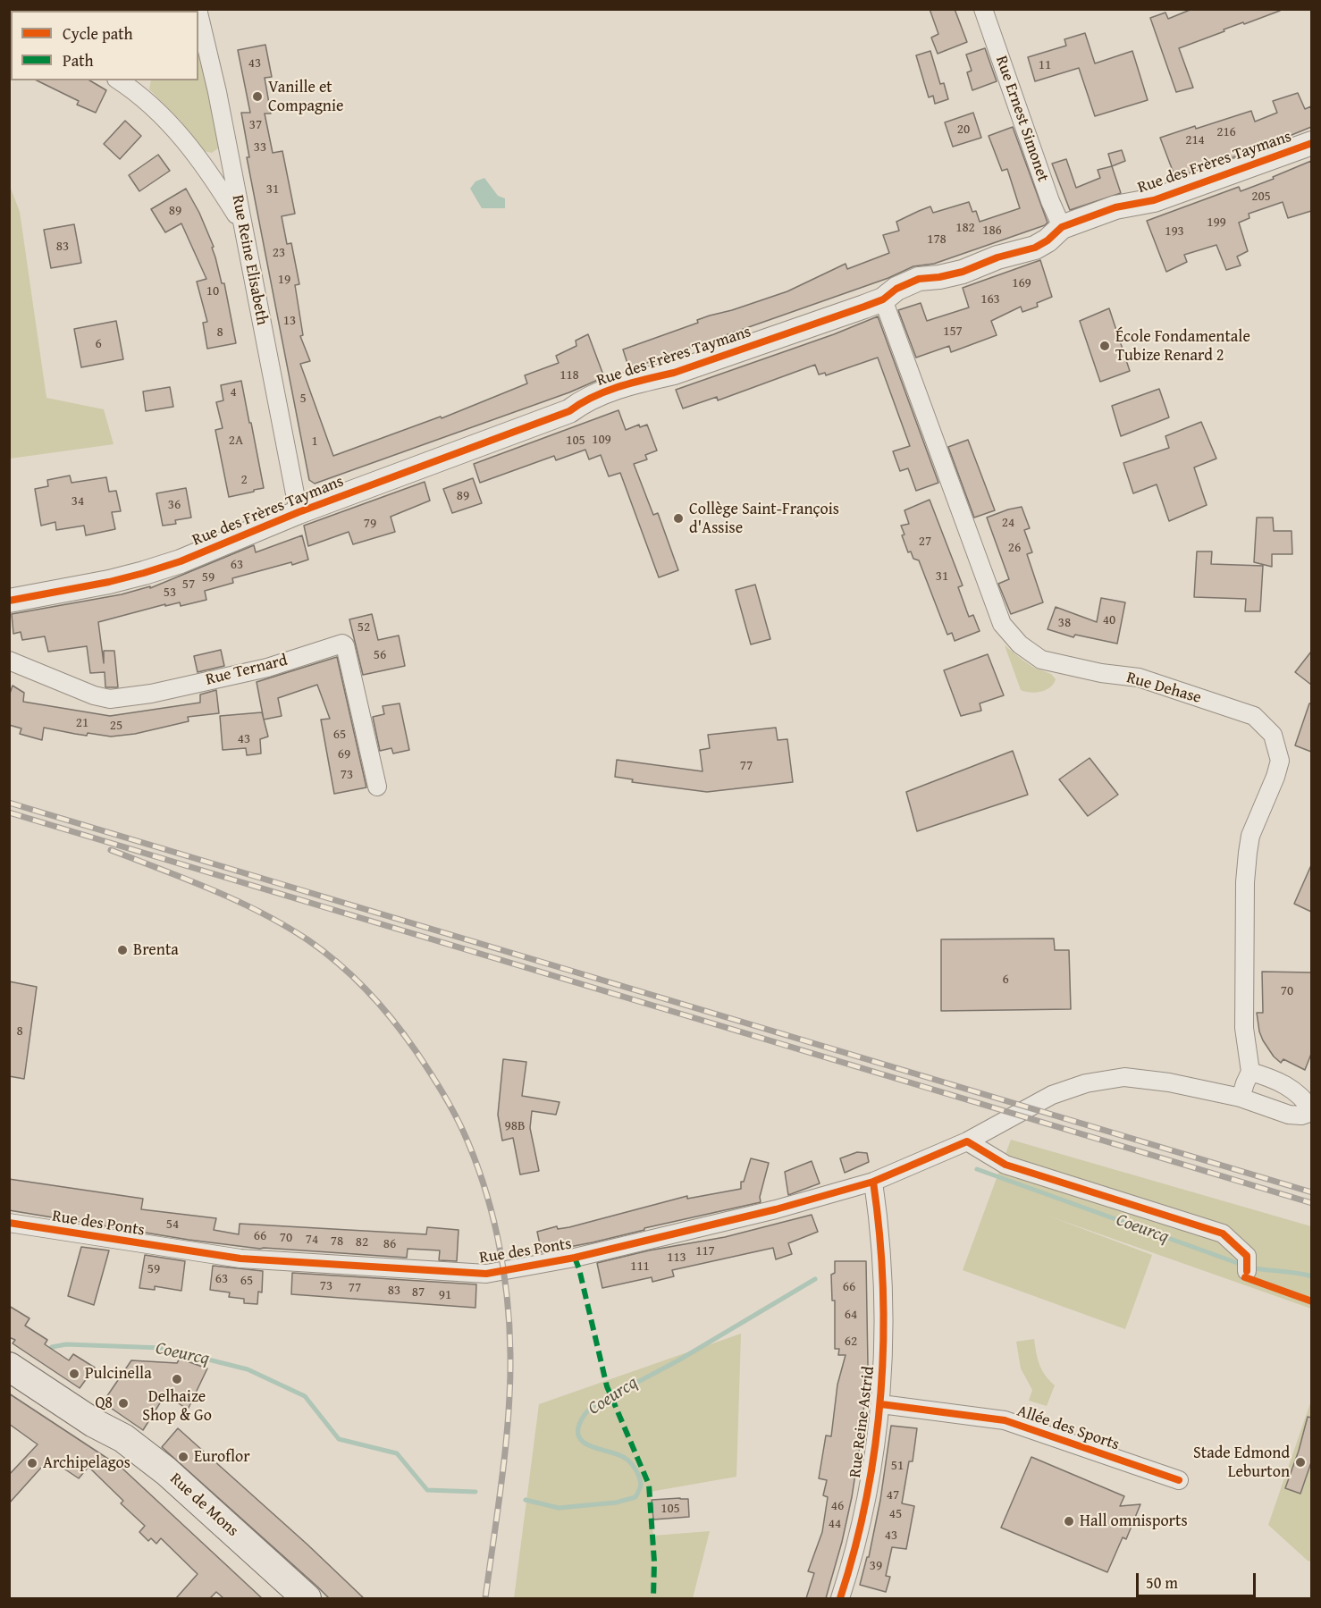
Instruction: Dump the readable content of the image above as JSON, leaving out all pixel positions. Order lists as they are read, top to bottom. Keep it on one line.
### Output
{"streets":{"main road":["Rue de Mons"],"street":["Rue Ernest Simonet","Rue des Frères Taymans","Rue Reine Elisabeth","Rue Ternard","Rue Dehase","Rue des Ponts","Rue Reine Astrid","Allée des Sports"]},"crossings":[["Rue Ernest Simonet","Rue des Frères Taymans"],["Rue des Frères Taymans","Rue Reine Elisabeth"],["Rue des Frères Taymans","Rue Dehase"],["Rue Dehase","Rue des Ponts"],["Rue des Ponts","Rue Reine Astrid"],["Rue Reine Astrid","Allée des Sports"]],"water":["Coeurcq"],"places":["Vanille et Compagnie","École Fondamentale Tubize Renard 2","Collège Saint-François d'Assise","Brenta","Pulcinella","Delhaize Shop & Go","Q8","Euroflor","Stade Edmond Leburton","Archipelagos","Hall omnisports"],"house_numbers":["43","11","37","20","216","214","33","31","205","89","199","182","186","193","178","83","23","19","169","10","163","13","157","8","6","118","4","5","109","2A","105","1","2","89","34","36","24","79","27","26","63","31","59","57","53","40","38","52","56","21","25","65","43","69","77","73","6","70","8","98B","54","66","70","74","78","82","86","117","113","111","59","63","65","73","66","77","83","87","91","64","62","51","47","46","105","45","44","43","39"],"legend":["Cycle path","Path"],"scale_bar":"50 m"}
